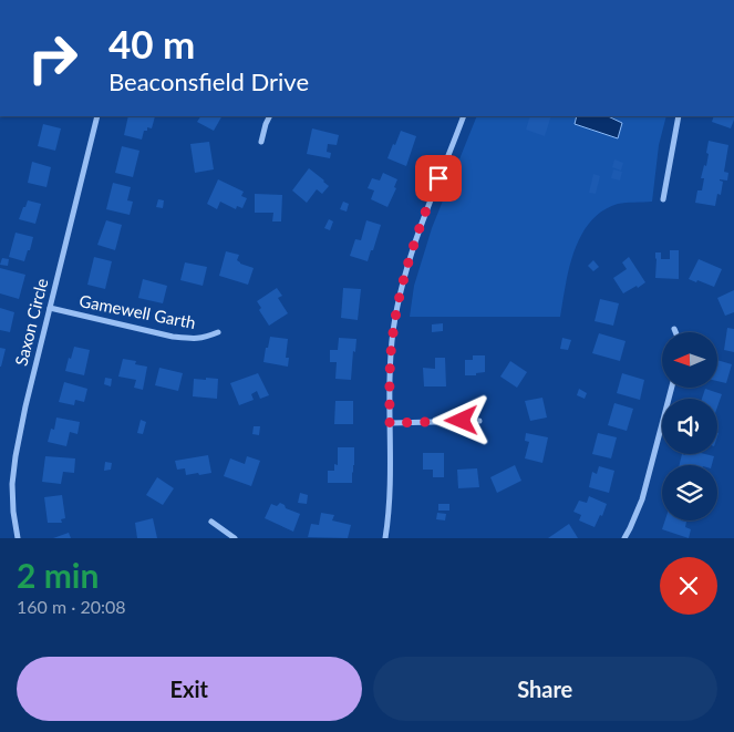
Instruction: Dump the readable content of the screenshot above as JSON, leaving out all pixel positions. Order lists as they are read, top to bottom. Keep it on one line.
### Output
{"streets":{"street":["Gamewell Garth","Saxon Circle"]},"crossings":[["Gamewell Garth","Saxon Circle"]],"north":"left","page":{"turn":["40 m","Beaconsfield Drive"],"heading":["2 min","160 m · 20:08"],"buttons":["Exit","Share"]}}
